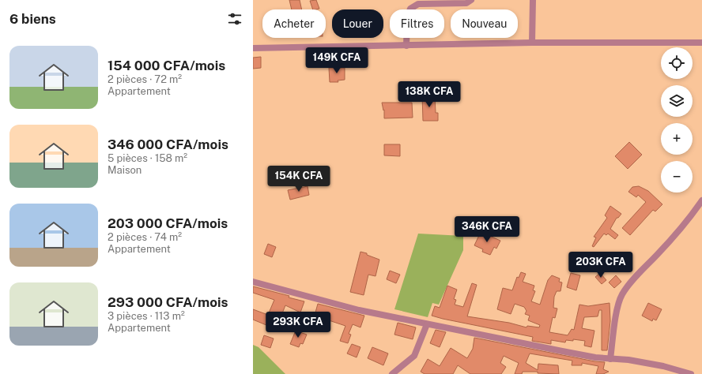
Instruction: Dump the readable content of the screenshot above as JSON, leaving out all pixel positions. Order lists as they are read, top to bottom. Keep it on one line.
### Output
{"page":{"heading":"6 biens","chip":["Acheter","Louer","Filtres","Nouveau"],"list":[{"name":"154 000 CFA/mois","note":"2 pièces · 72 m² · Appartement"},{"name":"346 000 CFA/mois","note":"5 pièces · 158 m² · Maison"},{"name":"203 000 CFA/mois","note":"2 pièces · 74 m² · Appartement"},{"name":"293 000 CFA/mois","note":"3 pièces · 113 m² · Appartement"}],"map_buttons":["+","−"],"price":["149K CFA","138K CFA","154K CFA","346K CFA","203K CFA","293K CFA"]}}
